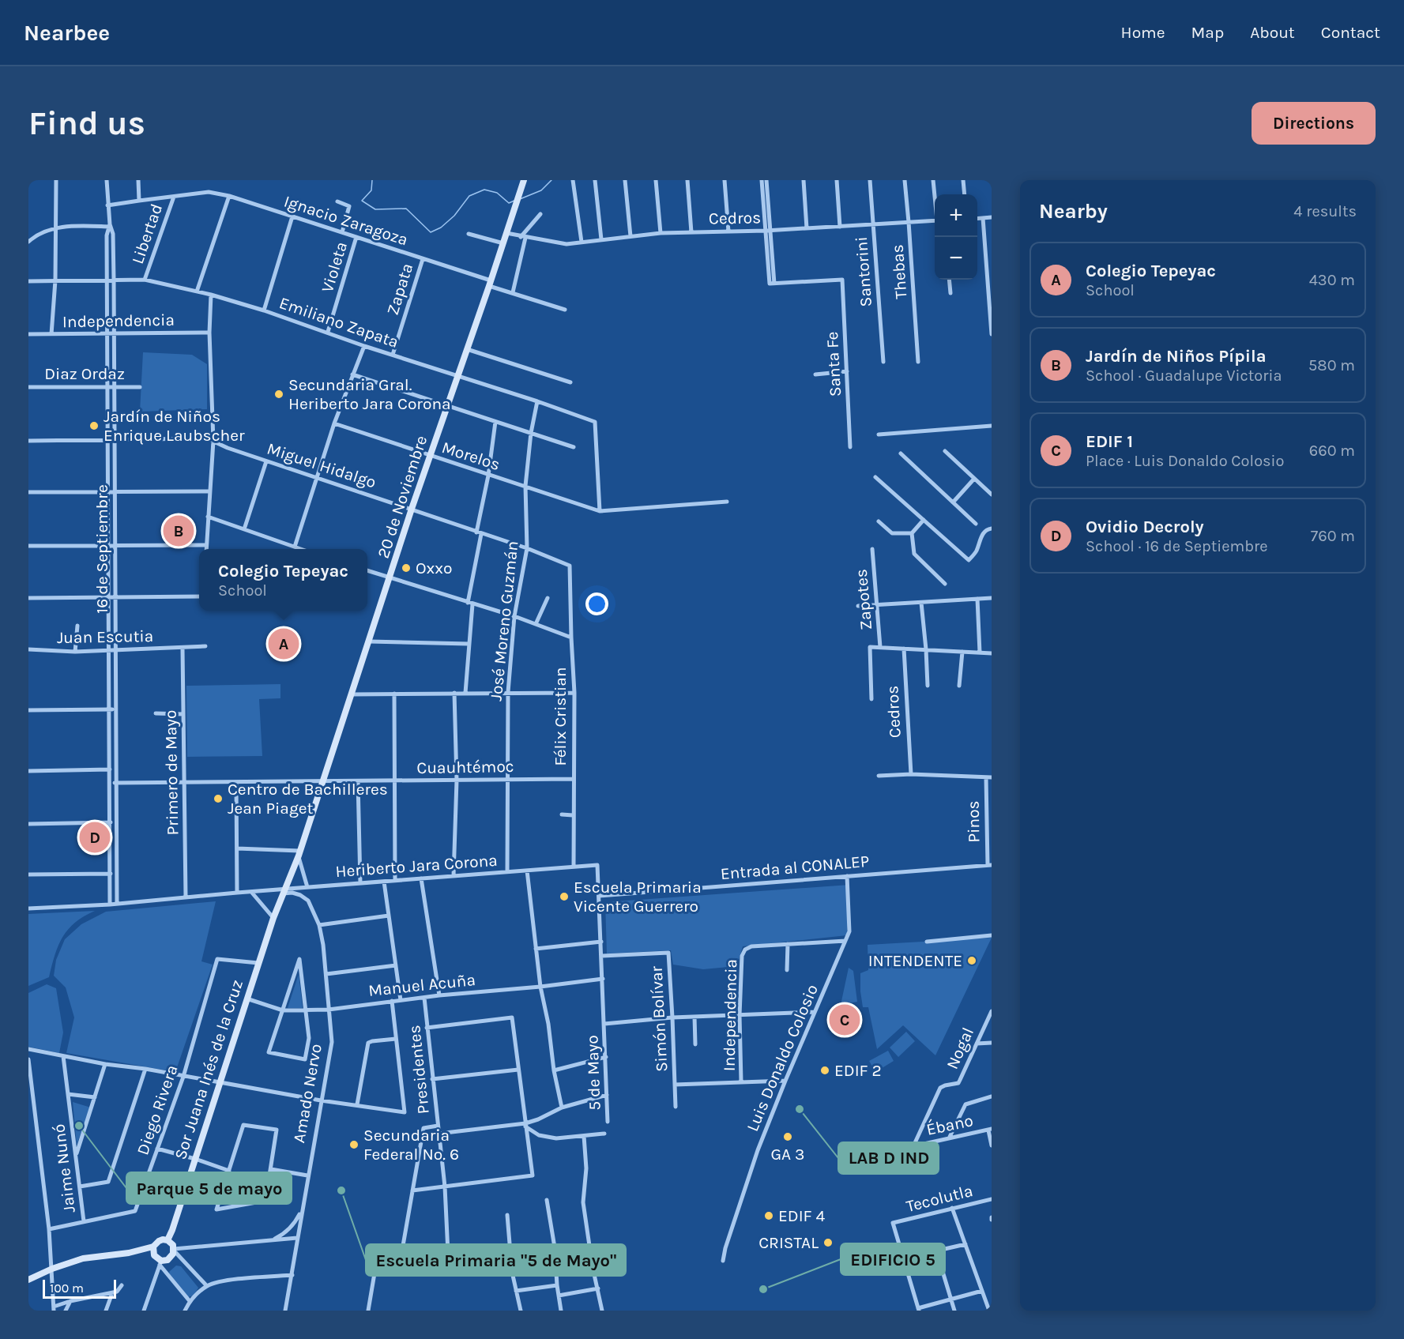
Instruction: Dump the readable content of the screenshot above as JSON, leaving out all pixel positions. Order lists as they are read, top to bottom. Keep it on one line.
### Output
{"streets":{"main road":["20 de Noviembre","Sor Juana Inés de la Cruz"],"street":["Cedros","Ignacio Zaragoza","Libertad","Violeta","Santorini","Thebas","Zapata","Independencia","Emiliano Zapata","Santa Fe","Diaz Ordaz","Morelos","Miguel Hidalgo","16 de Septiembre","Zapotes","José Moreno Guzmán","Juan Escutia","Félix Cristian","Cuauhtémoc","Primero de Mayo","Pinos","Heriberto Jara Corona","Entrada al CONALEP","Manuel Acuña","Simón Bolívar","Nogal","Luis Donaldo Colosio","Presidentes","5 de Mayo","Amado Nervo","Diego Rivera","Ébano","Jaime Nunó","Tecolutla"]},"crossings":[["Cedros","Santorini"],["Cedros","Thebas"],["Cedros","Santa Fe"],["Cedros","20 de Noviembre"],["Ignacio Zaragoza","Libertad"],["Ignacio Zaragoza","Violeta"],["Ignacio Zaragoza","Zapata"],["Ignacio Zaragoza","20 de Noviembre"],["Ignacio Zaragoza","16 de Septiembre"],["Libertad","Emiliano Zapata"],["Violeta","Emiliano Zapata"],["Zapata","Emiliano Zapata"],["Independencia","16 de Septiembre"],["Independencia","Simón Bolívar"],["Emiliano Zapata","Morelos"],["Emiliano Zapata","20 de Noviembre"],["Emiliano Zapata","16 de Septiembre"],["Emiliano Zapata","José Moreno Guzmán"],["Diaz Ordaz","16 de Septiembre"],["Morelos","20 de Noviembre"],["Morelos","José Moreno Guzmán"],["Miguel Hidalgo","20 de Noviembre"],["Miguel Hidalgo","16 de Septiembre"],["Miguel Hidalgo","José Moreno Guzmán"],["Miguel Hidalgo","Félix Cristian"],["20 de Noviembre","Cuauhtémoc"],["20 de Noviembre","Heriberto Jara Corona"],["20 de Noviembre","Sor Juana Inés de la Cruz"],["20 de Noviembre","Amado Nervo"],["16 de Septiembre","Juan Escutia"],["16 de Septiembre","Cuauhtémoc"],["16 de Septiembre","Heriberto Jara Corona"],["José Moreno Guzmán","Cuauhtémoc"],["José Moreno Guzmán","Heriberto Jara Corona"],["Juan Escutia","Primero de Mayo"],["Félix Cristian","Cuauhtémoc"],["Félix Cristian","Heriberto Jara Corona"],["Cuauhtémoc","Primero de Mayo"],["Primero de Mayo","Heriberto Jara Corona"],["Pinos","Entrada al CONALEP"],["Heriberto Jara Corona","Sor Juana Inés de la Cruz"],["Heriberto Jara Corona","5 de Mayo"],["Heriberto Jara Corona","Amado Nervo"],["Entrada al CONALEP","Luis Donaldo Colosio"],["Entrada al CONALEP","5 de Mayo"],["Manuel Acuña","Sor Juana Inés de la Cruz"],["Manuel Acuña","Presidentes"],["Manuel Acuña","5 de Mayo"],["Manuel Acuña","Amado Nervo"],["Simón Bolívar","Luis Donaldo Colosio"],["Simón Bolívar","5 de Mayo"],["Nogal","Ébano"],["Sor Juana Inés de la Cruz","Amado Nervo"],["Sor Juana Inés de la Cruz","Diego Rivera"],["Diego Rivera","Jaime Nunó"]],"places":["Secundaria Gral. Heriberto Jara Corona","Jardín de Niños Enrique Laubscher","Oxxo","Centro de Bachilleres Jean Piaget","Escuela Primaria Vicente Guerrero","INTENDENTE","EDIF 2","LAB D IND","Parque 5 de mayo","GA 3","Secundaria Federal No. 6","Escuela Primaria \"5 de Mayo\"","EDIF 4","CRISTAL","EDIFICIO 5"],"scale_bar":"100 m","page":{"header":"Nearbee","nav":["Home","Map","About","Contact"],"buttons":"Directions","title":"Find us","heading":["Nearby","4 results"],"map_buttons":["+","−"],"list":[{"mark":"A","name":"Colegio Tepeyac","note":"School","value":"430 m"},{"mark":"B","name":"Jardín de Niños Pípila","note":"School · Guadalupe Victoria","value":"580 m"},{"mark":"C","name":"EDIF 1","note":"Place · Luis Donaldo Colosio","value":"660 m"},{"mark":"D","name":"Ovidio Decroly","note":"School · 16 de Septiembre","value":"760 m"}],"pins":["B","A","D","C"],"popup":["Colegio Tepeyac","School"],"scale":"100 m"}}
